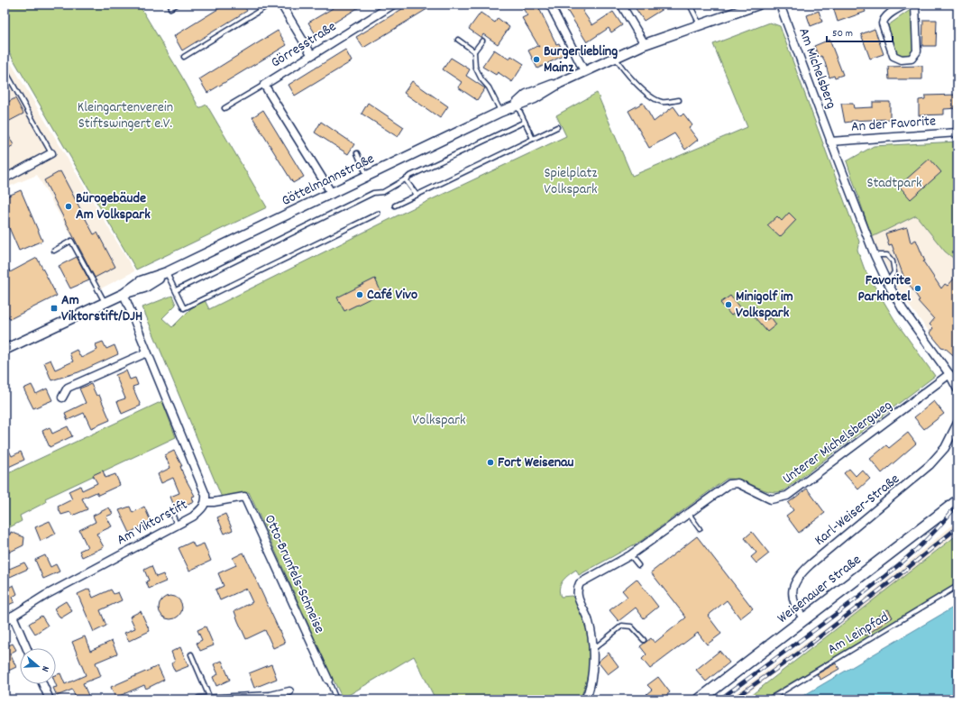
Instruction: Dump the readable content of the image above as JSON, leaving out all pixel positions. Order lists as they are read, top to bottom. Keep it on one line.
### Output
{"streets":{"main road":["Weisenauer Straße"],"street":["Görresstraße","Am Michelsberg","An der Favorite","Göttelmannstraße","Unterer Michelsbergweg","Karl-Weiser-Straße","Am Viktorstift","Otto-Brunfels-Schneise"],"lane":["Am Leinpfad"]},"crossings":[["Am Michelsberg","An der Favorite"],["Göttelmannstraße","Am Viktorstift"],["Karl-Weiser-Straße","Weisenauer Straße"],["Am Viktorstift","Otto-Brunfels-Schneise"]],"parks":["Kleingartenverein Stiftswingert e.V.","Spielplatz Volkspark","Stadtpark","Volkspark"],"places":{"other":["Burgerliebling Mainz","Bürogebäude Am Volkspark","Favorite Parkhotel","Café Vivo","Minigolf im Volkspark","Fort Weisenau"],"transit":["Am Viktorstift/DJH"]},"scale_bar":"50 m","north":"right"}
